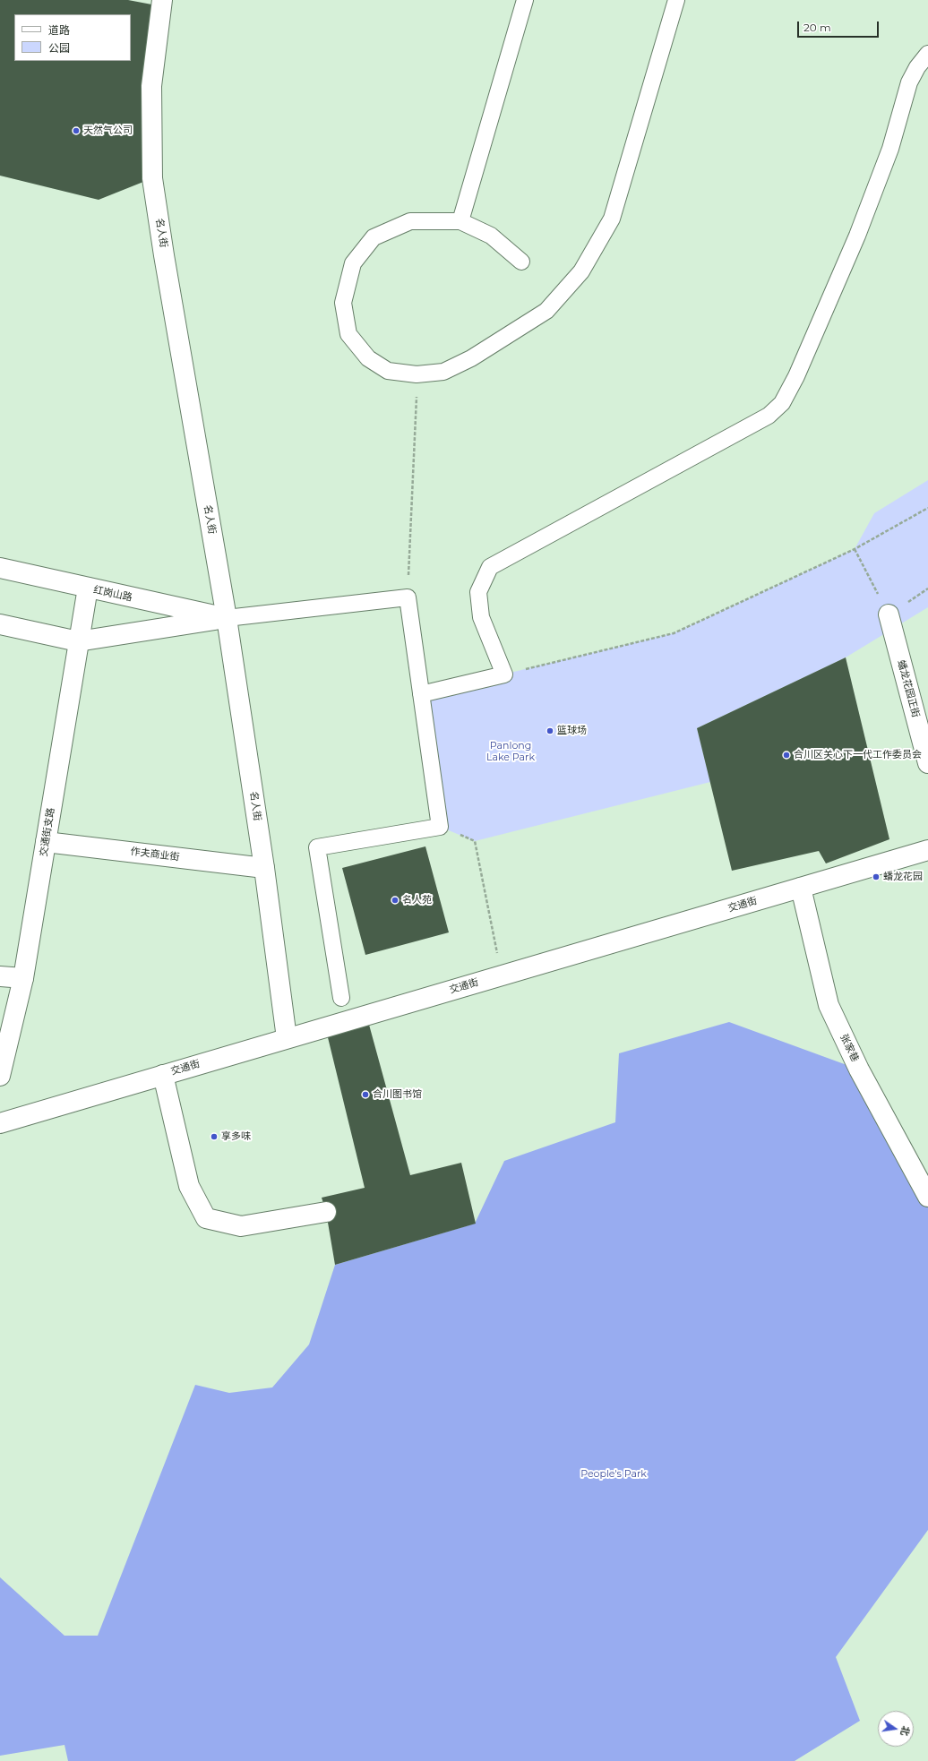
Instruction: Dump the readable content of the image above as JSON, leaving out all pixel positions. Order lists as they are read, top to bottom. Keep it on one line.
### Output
{"streets":{"street":["名人街","红岗山路","蟠龙花园正街","交通街支路","作夫商业街","交通街","张家巷"]},"crossings":[["名人街","红岗山路"],["名人街","作夫商业街"],["名人街","交通街"],["红岗山路","交通街支路"],["交通街支路","作夫商业街"],["交通街","张家巷"]],"parks":["Panlong Lake Park","People's Park"],"places":["天然气公司","篮球场","合川区关心下一代工作委员会","蟠龙花园","名人苑","合川图书馆","享多味"],"legend":["道路","公园"],"scale_bar":"20 m","north":"right"}
